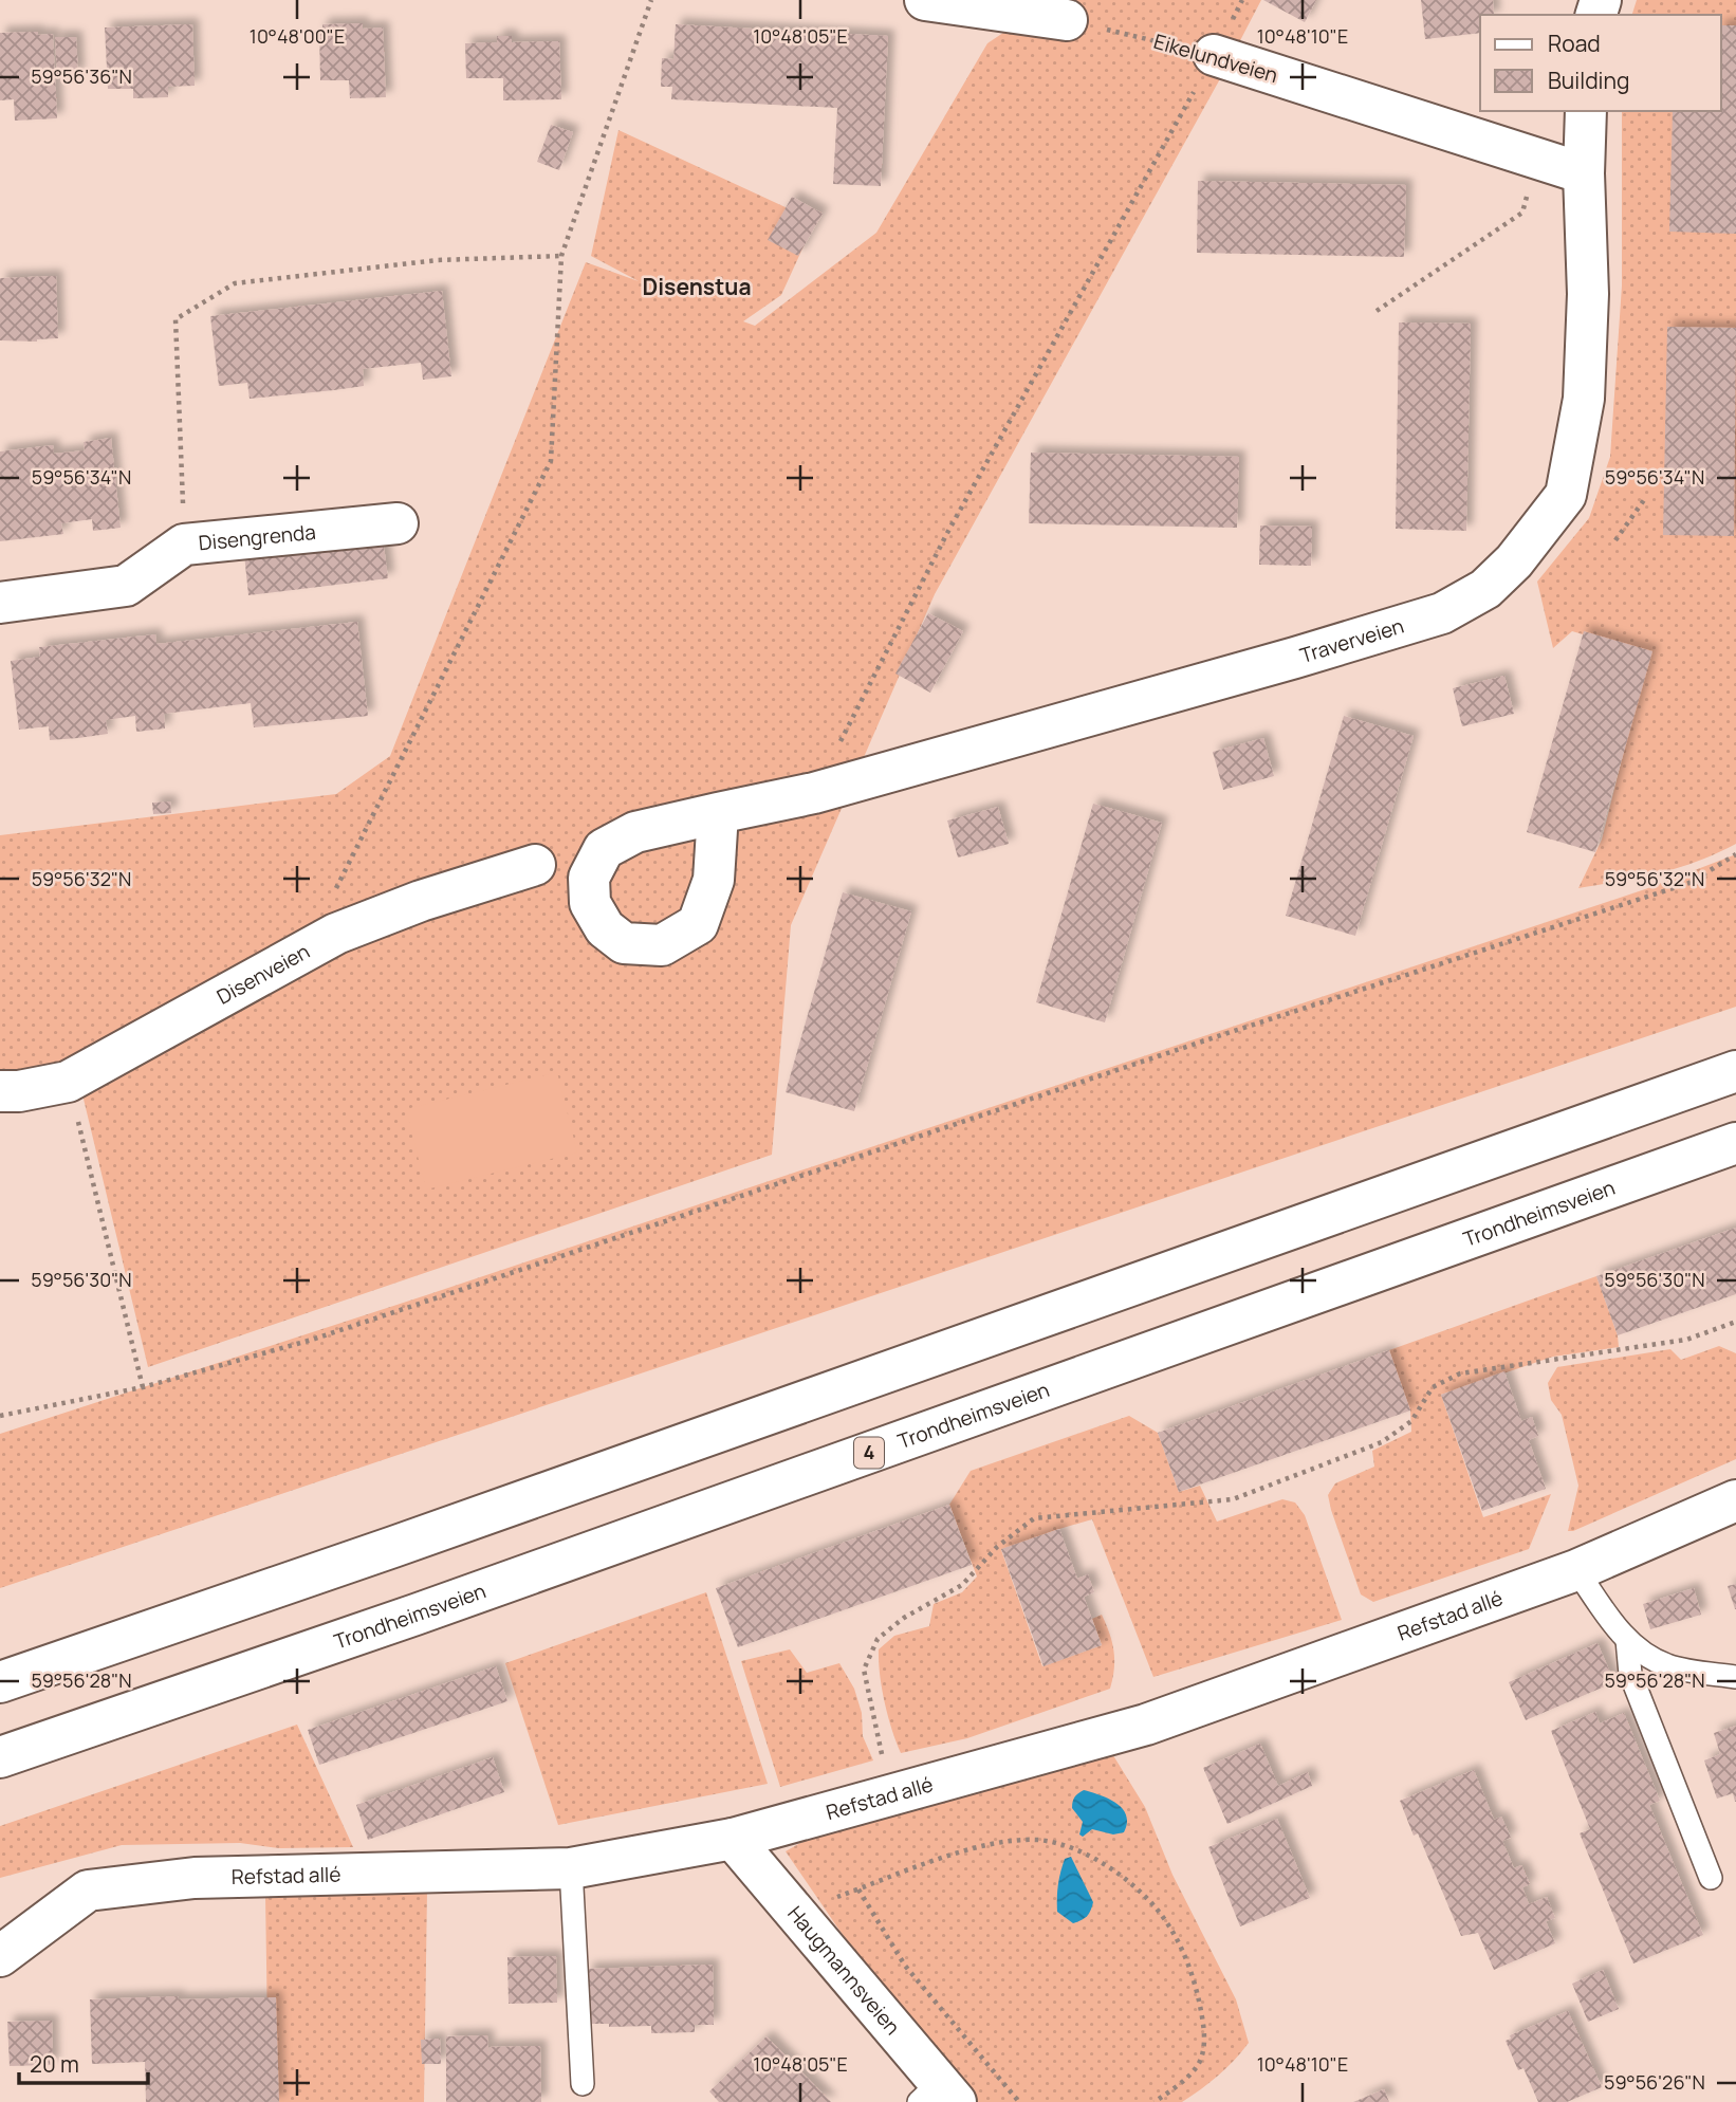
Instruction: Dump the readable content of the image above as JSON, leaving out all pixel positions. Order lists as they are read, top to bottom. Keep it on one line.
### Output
{"streets":{"main road":["Eikelundveien","Disengrenda","Traverveien","Disenveien","Trondheimsveien","4","Refstad allé","Haugmannsveien"]},"crossings":[["Eikelundveien","Traverveien"],["Refstad allé","Haugmannsveien"]],"districts":["Disenstua"],"legend":["Road","Building"],"scale_bar":"20 m","coordinates":["10°48'00\"E","10°48'05\"E","10°48'10\"E","59°56'36\"N","59°56'34\"N","59°56'32\"N","59°56'30\"N","59°56'28\"N","59°56'26\"N"]}
